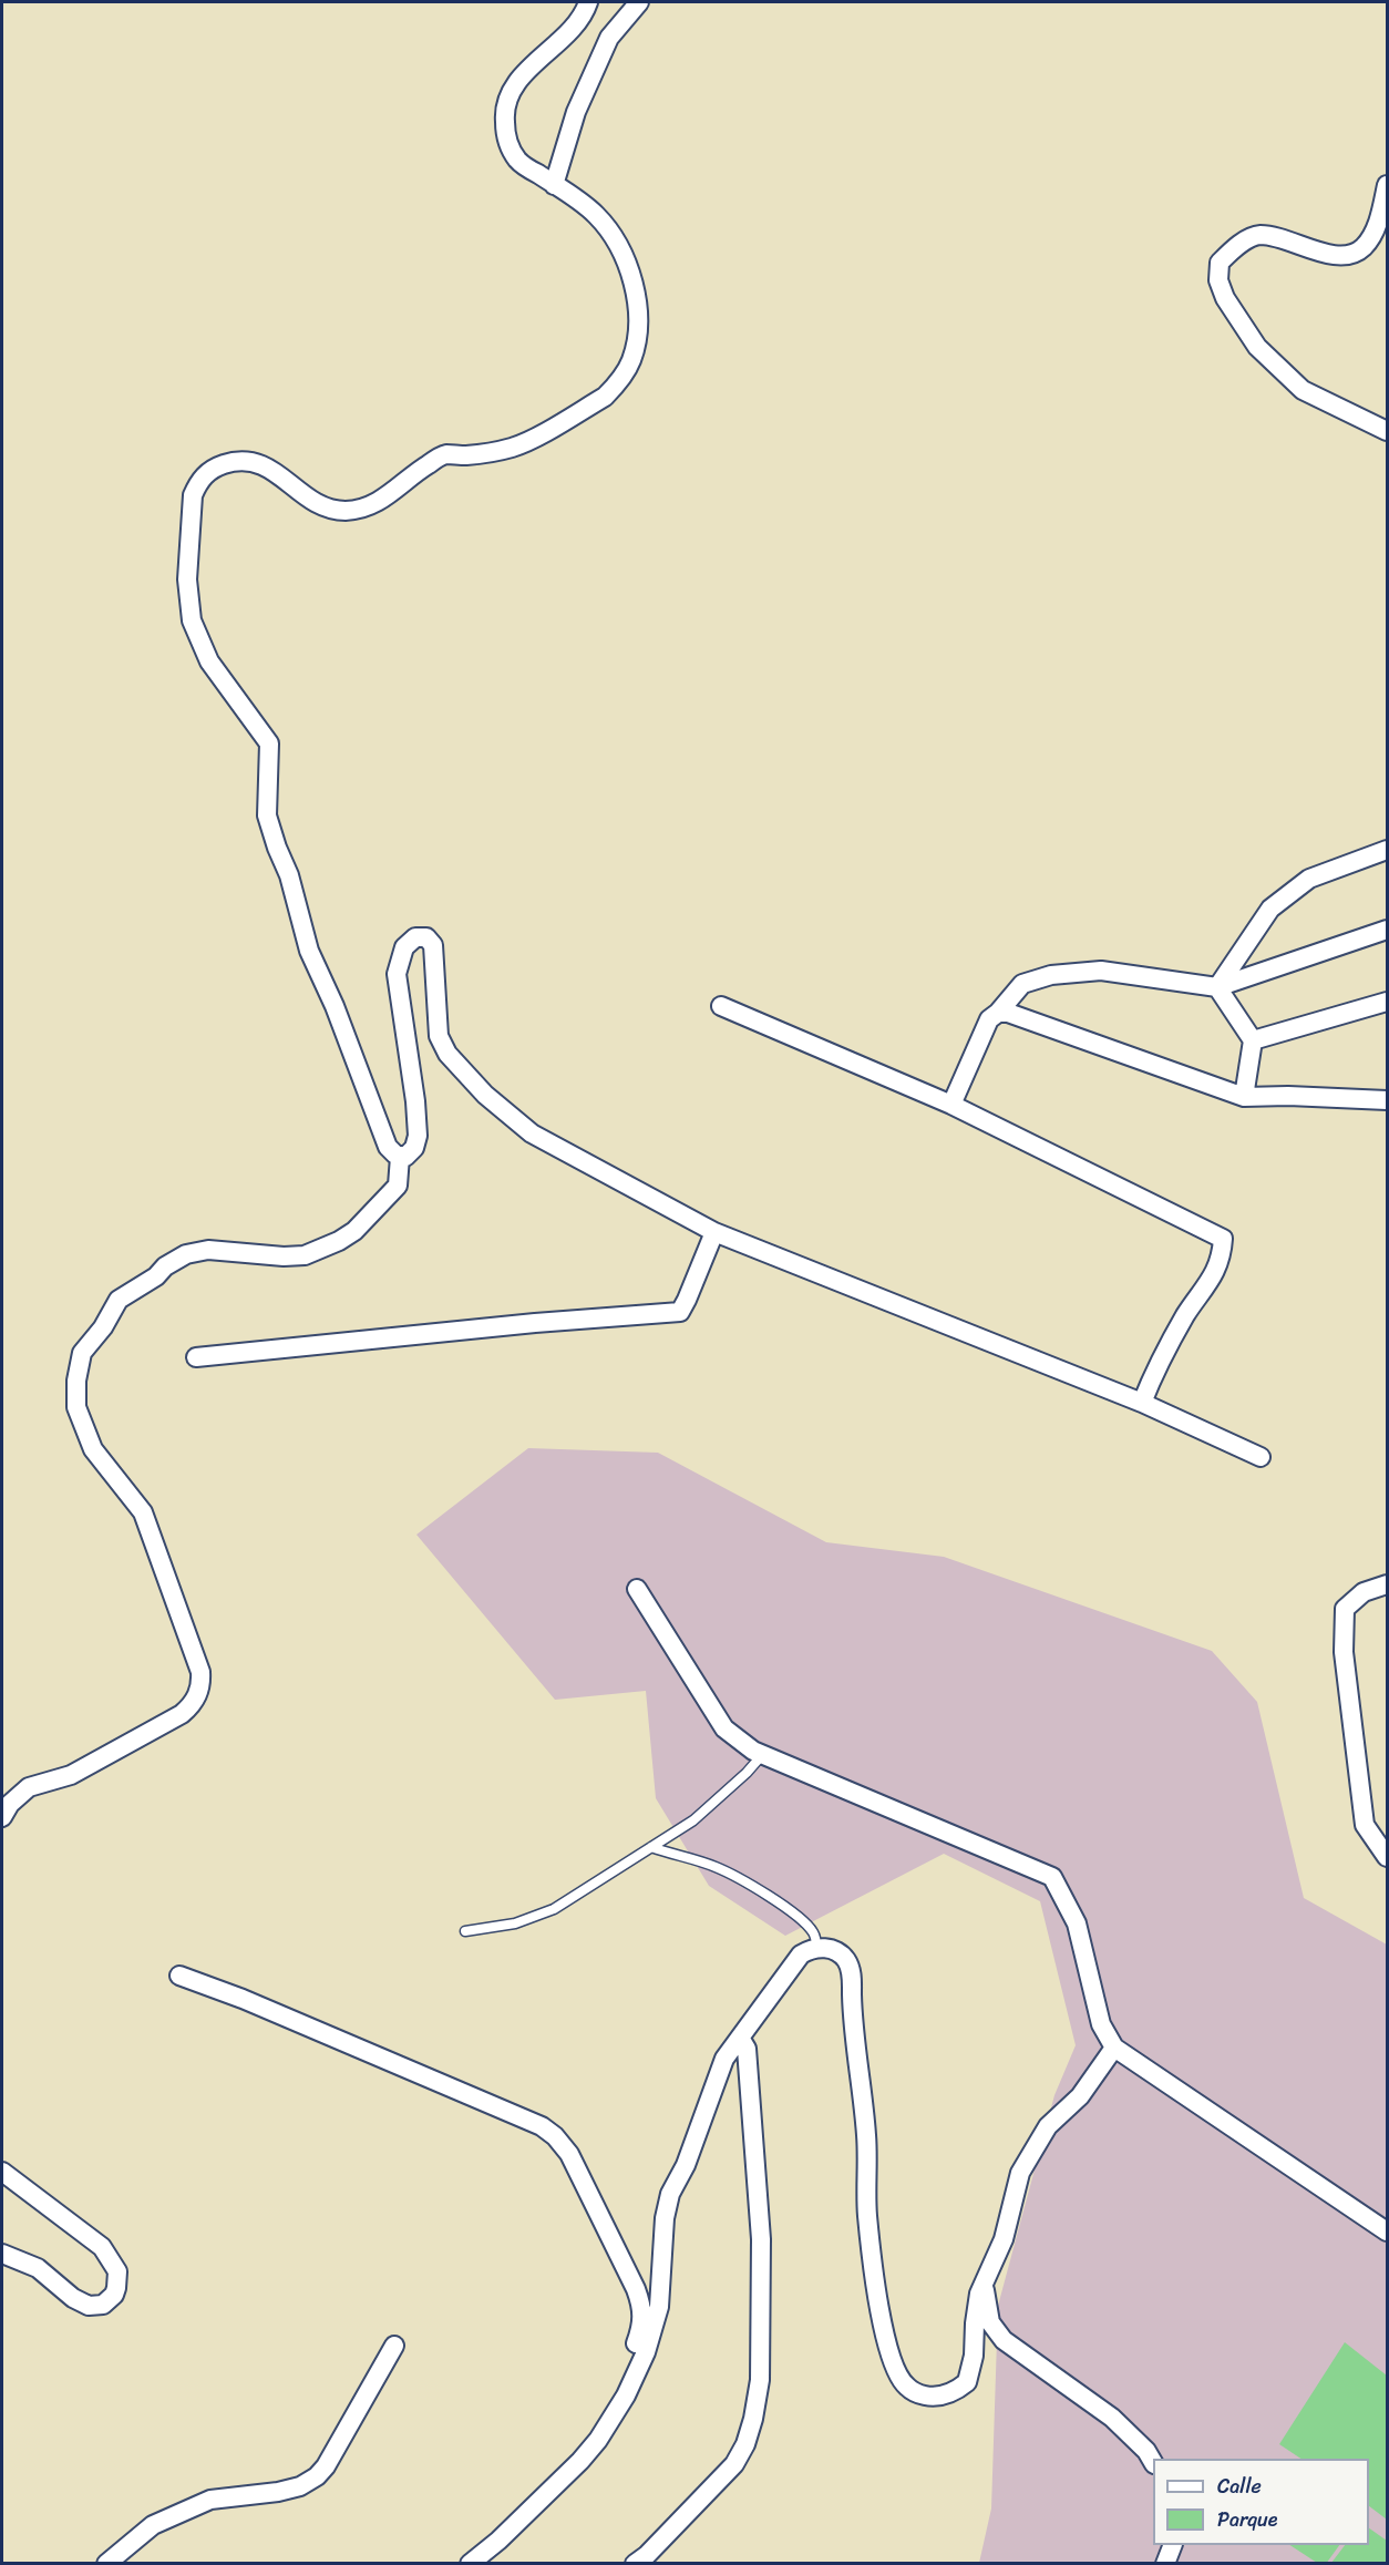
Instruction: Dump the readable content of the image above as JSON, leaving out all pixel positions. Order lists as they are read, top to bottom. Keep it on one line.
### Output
{"legend":["Calle","Parque"]}
